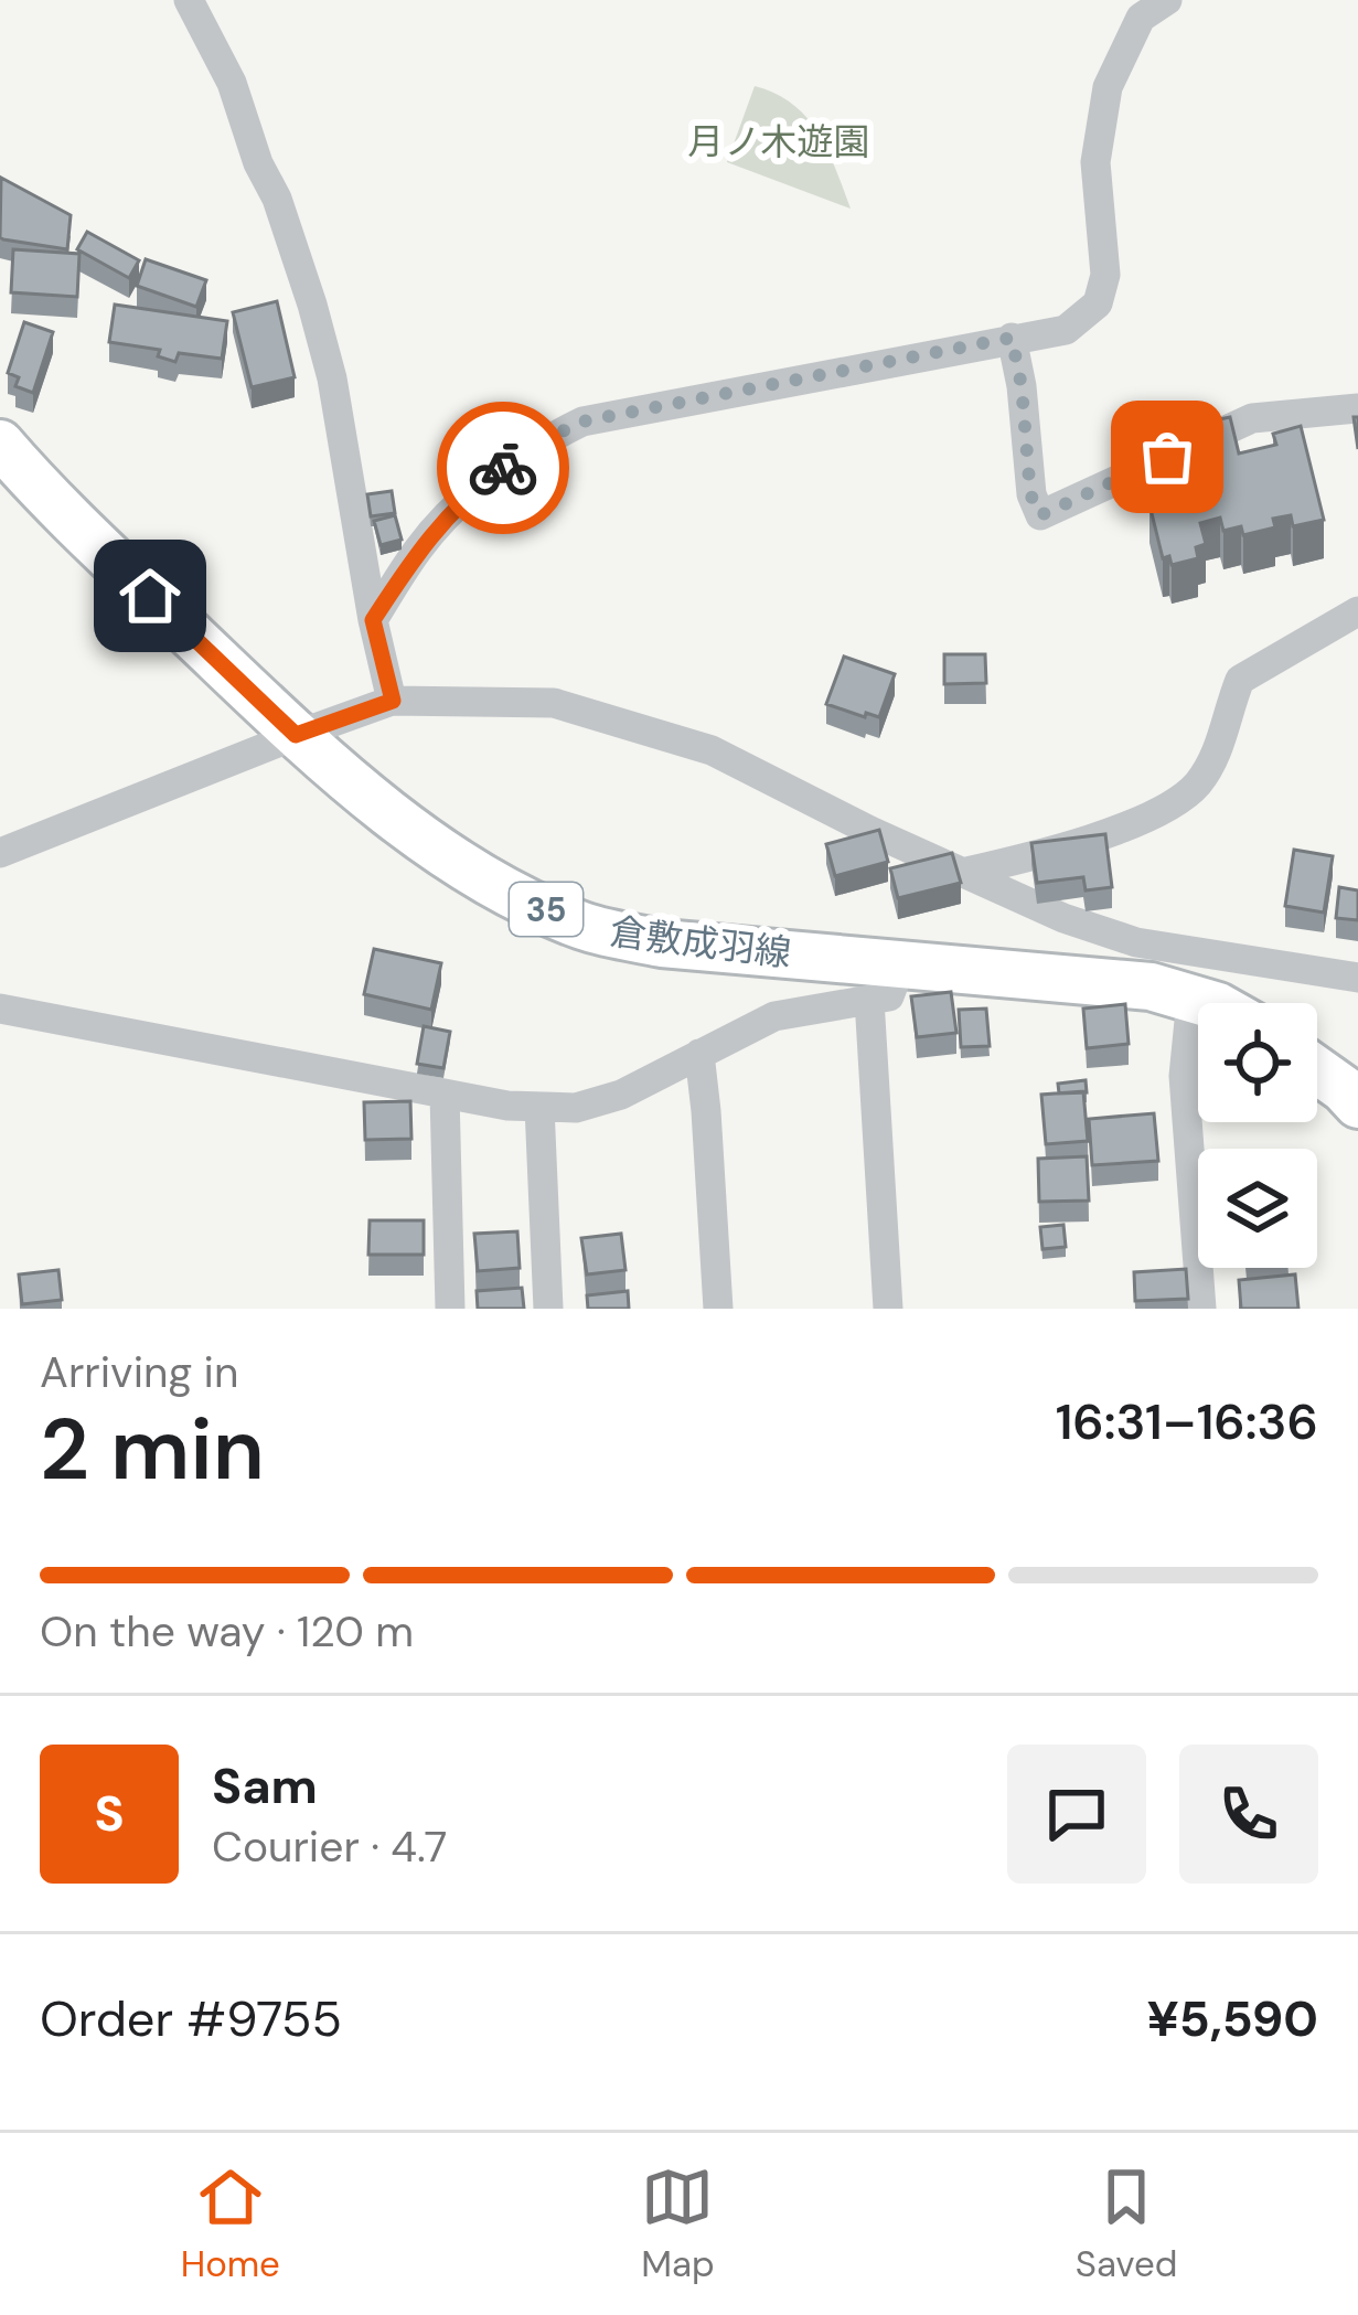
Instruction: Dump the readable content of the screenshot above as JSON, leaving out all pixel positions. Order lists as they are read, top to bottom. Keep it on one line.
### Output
{"streets":{"main road":["35","倉敷成羽線"]},"parks":["月ノ木遊園"],"page":{"heading":["2 min","Arriving in","16:31–16:36"],"panel":["Sam","Courier · 4.7","Order #9755","¥5,590"],"bar":"On the way · 120 m","round":"S","tabs":["Home","Map","Saved"]}}
